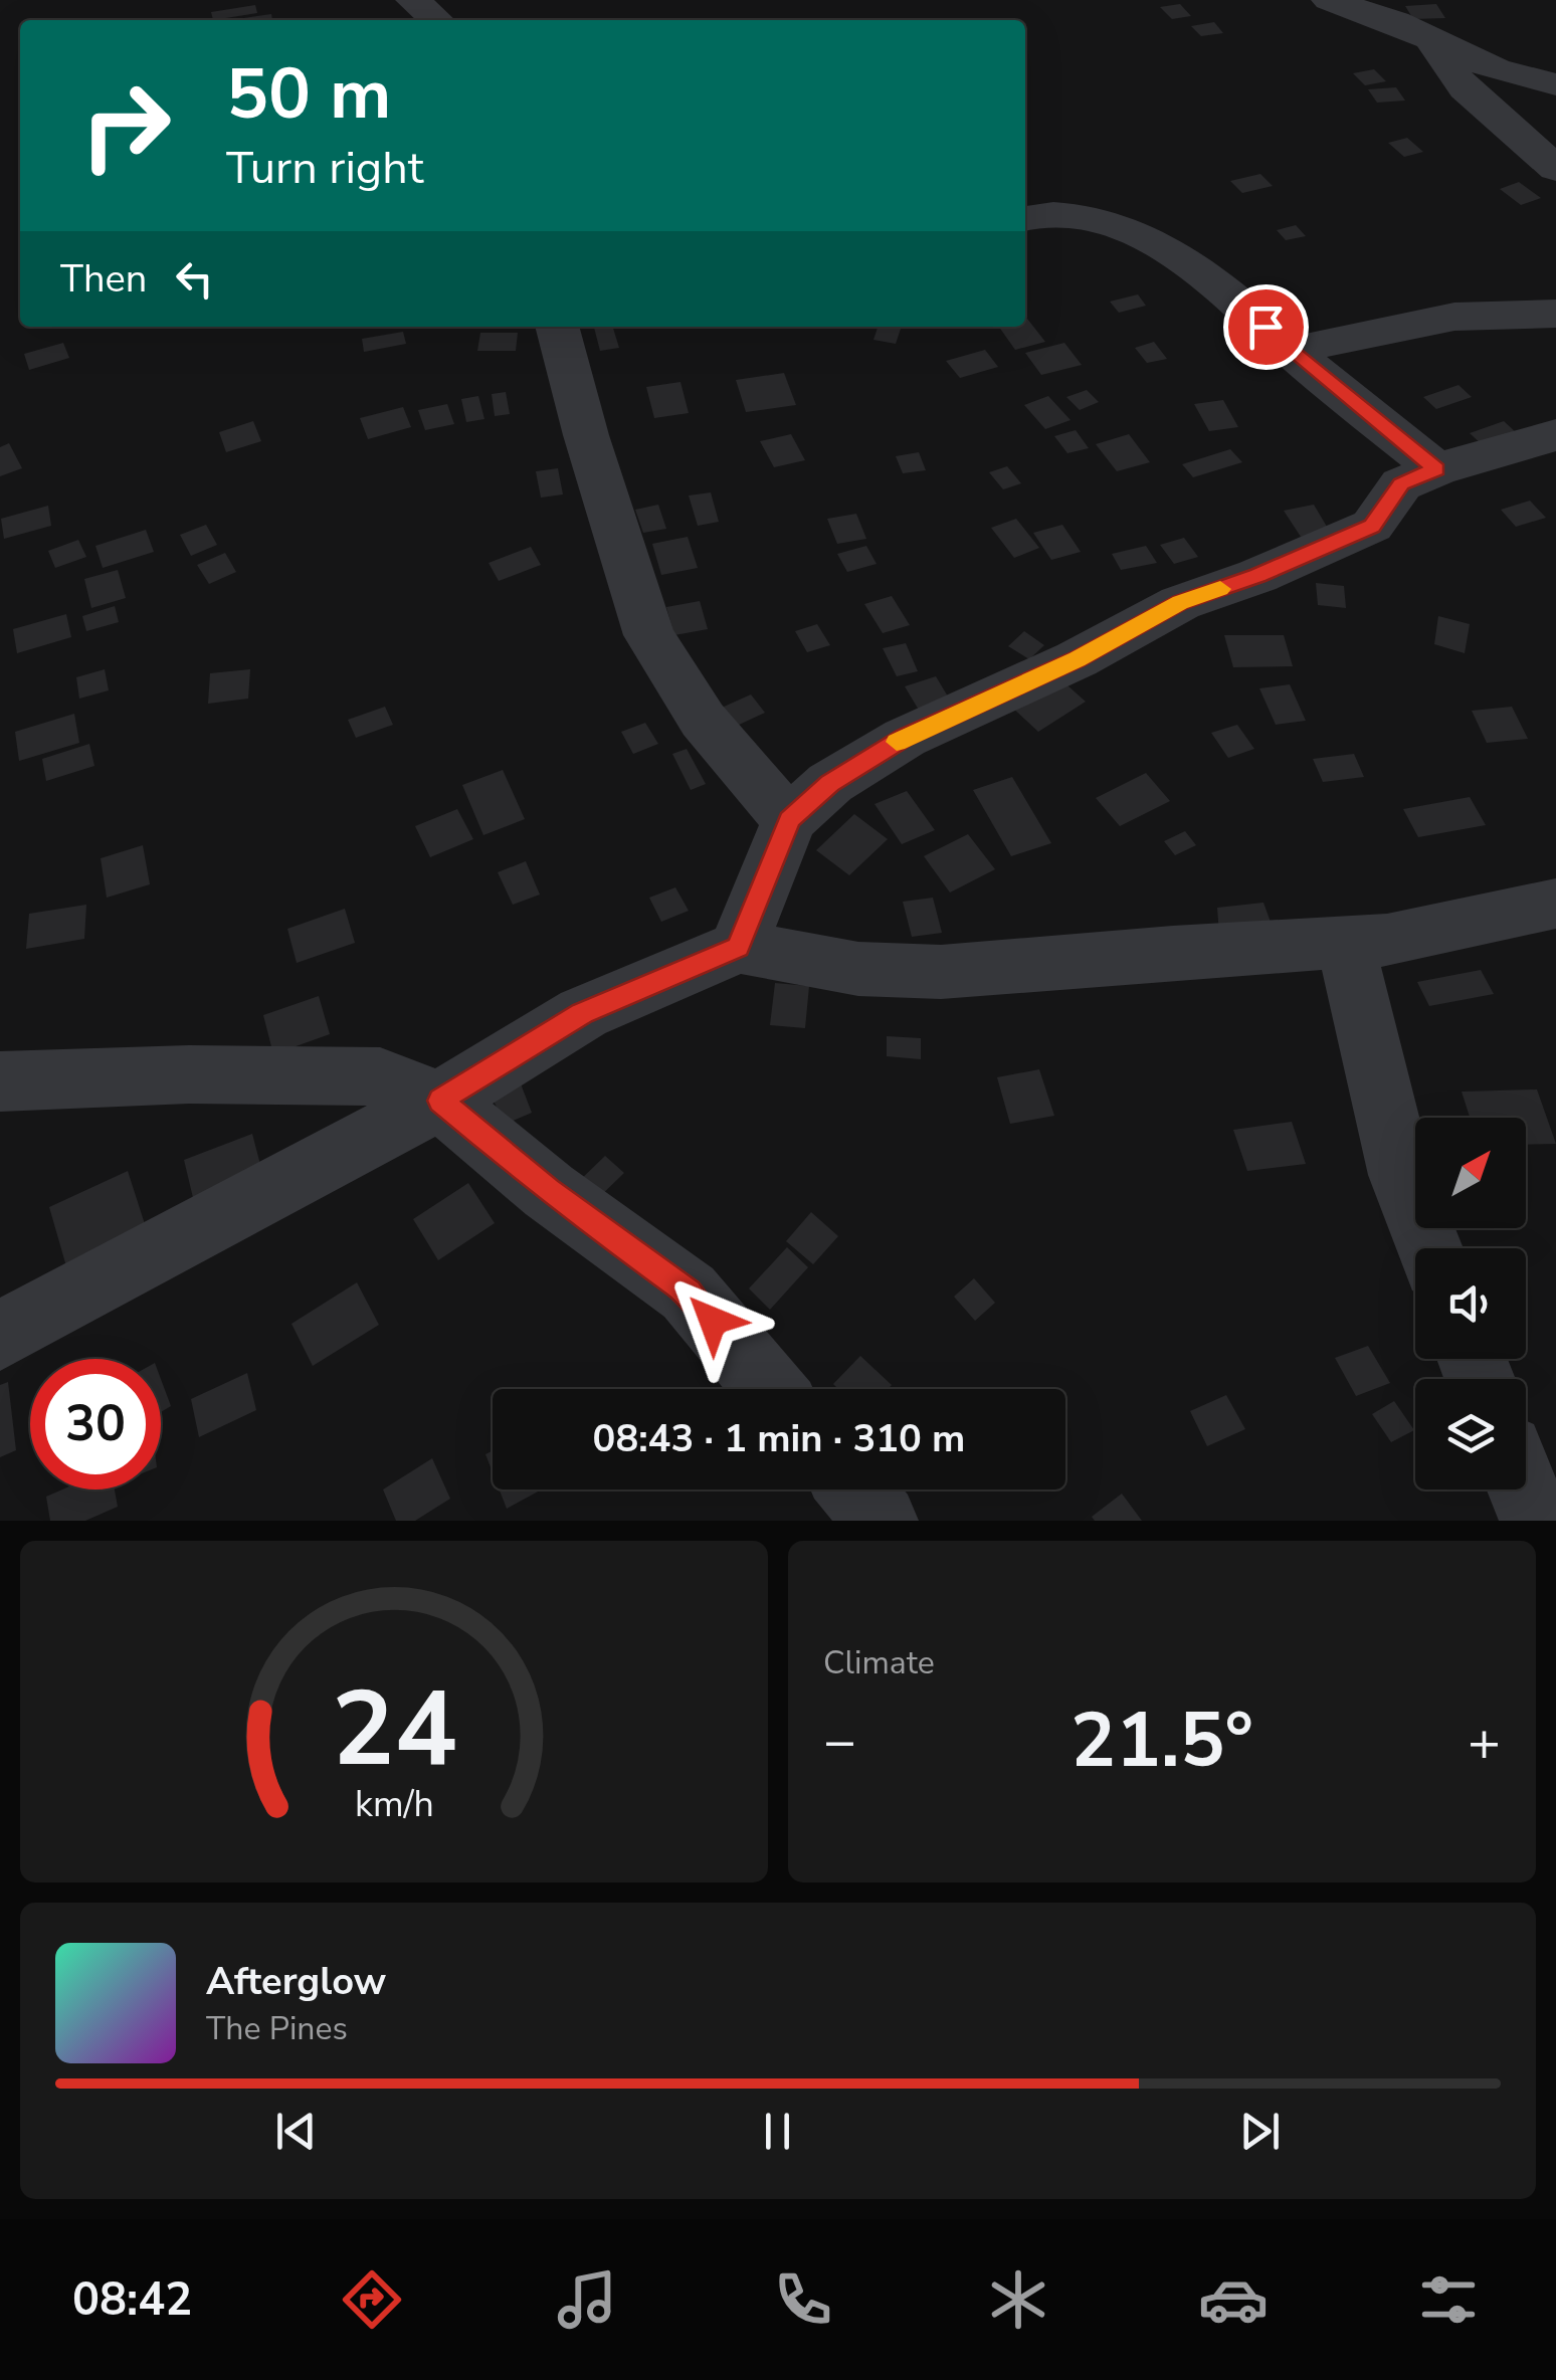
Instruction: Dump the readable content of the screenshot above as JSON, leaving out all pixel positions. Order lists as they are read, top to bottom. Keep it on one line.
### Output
{"north":"top right","page":{"turn":["50 m","Turn right"],"then":"Then","limit":"30","trip":"08:43 · 1 min · 310 m","tile":"Climate","heat":["−","21.5°","+"],"song":["Afterglow","The Pines"],"tabs":"08:42","gauge":["24","km/h"]}}
